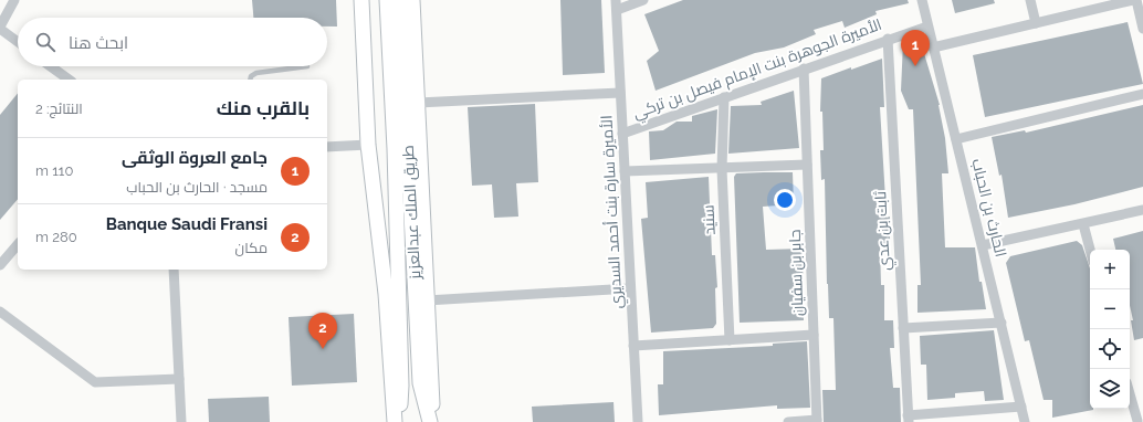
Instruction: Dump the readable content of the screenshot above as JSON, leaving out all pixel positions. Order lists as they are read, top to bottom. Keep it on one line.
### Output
{"streets":{"main road":["طريق الملك عبدالعزيز"],"street":["الأميرة الجوهرة بنت الإمام فيصل بن تركي","الحارث بن الحباب","الأميرة سارة بنت أحمد السديري","سنيد","ثابت بن عدي","جابر بن سفيان"]},"crossings":[["الأميرة الجوهرة بنت الإمام فيصل بن تركي","الحارث بن الحباب"],["الأميرة الجوهرة بنت الإمام فيصل بن تركي","الأميرة سارة بنت أحمد السديري"],["الأميرة الجوهرة بنت الإمام فيصل بن تركي","سنيد"],["الأميرة الجوهرة بنت الإمام فيصل بن تركي","ثابت بن عدي"],["الأميرة الجوهرة بنت الإمام فيصل بن تركي","جابر بن سفيان"]],"page":{"search":"ابحث هنا","pins":["1","2"],"heading":["بالقرب منك","النتائج: 2"],"list":[{"mark":"1","name":"جامع العروة الوثقى","note":"مسجد · الحارث بن الحباب","value":"110 m"},{"mark":"2","name":"Banque Saudi Fransi","note":"مكان","value":"280 m"}],"map_buttons":["+","−"]}}
